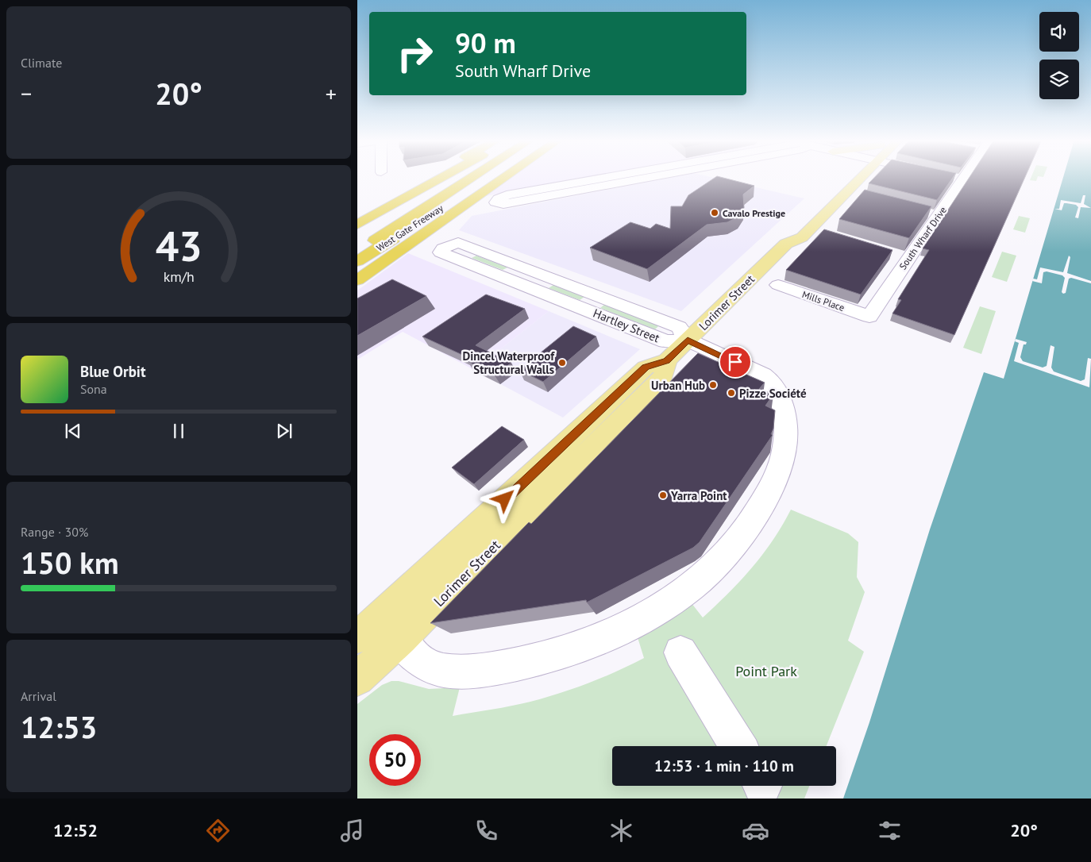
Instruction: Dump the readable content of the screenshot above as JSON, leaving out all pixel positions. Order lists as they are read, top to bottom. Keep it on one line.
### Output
{"streets":{"highway":["West Gate Freeway"],"main road":["Lorimer Street"],"street":["South Wharf Drive","Mills Place","Hartley Street"]},"crossings":[["South Wharf Drive","Mills Place"],["Lorimer Street","Hartley Street"]],"parks":["Point Park"],"places":["Cavalo Prestige","Dincel Waterproof Structural Walls","Urban Hub","Pizze Société","Yarra Point"],"page":{"tile":["Climate",["Range · 30%","150 km"],["Arrival","12:53"]],"turn":["90 m","South Wharf Drive"],"heat":["−","20°","+"],"song":["Blue Orbit","Sona"],"limit":"50","trip":"12:53 · 1 min · 110 m","tabs":["12:52","20°"],"gauge":["43","km/h"]}}
